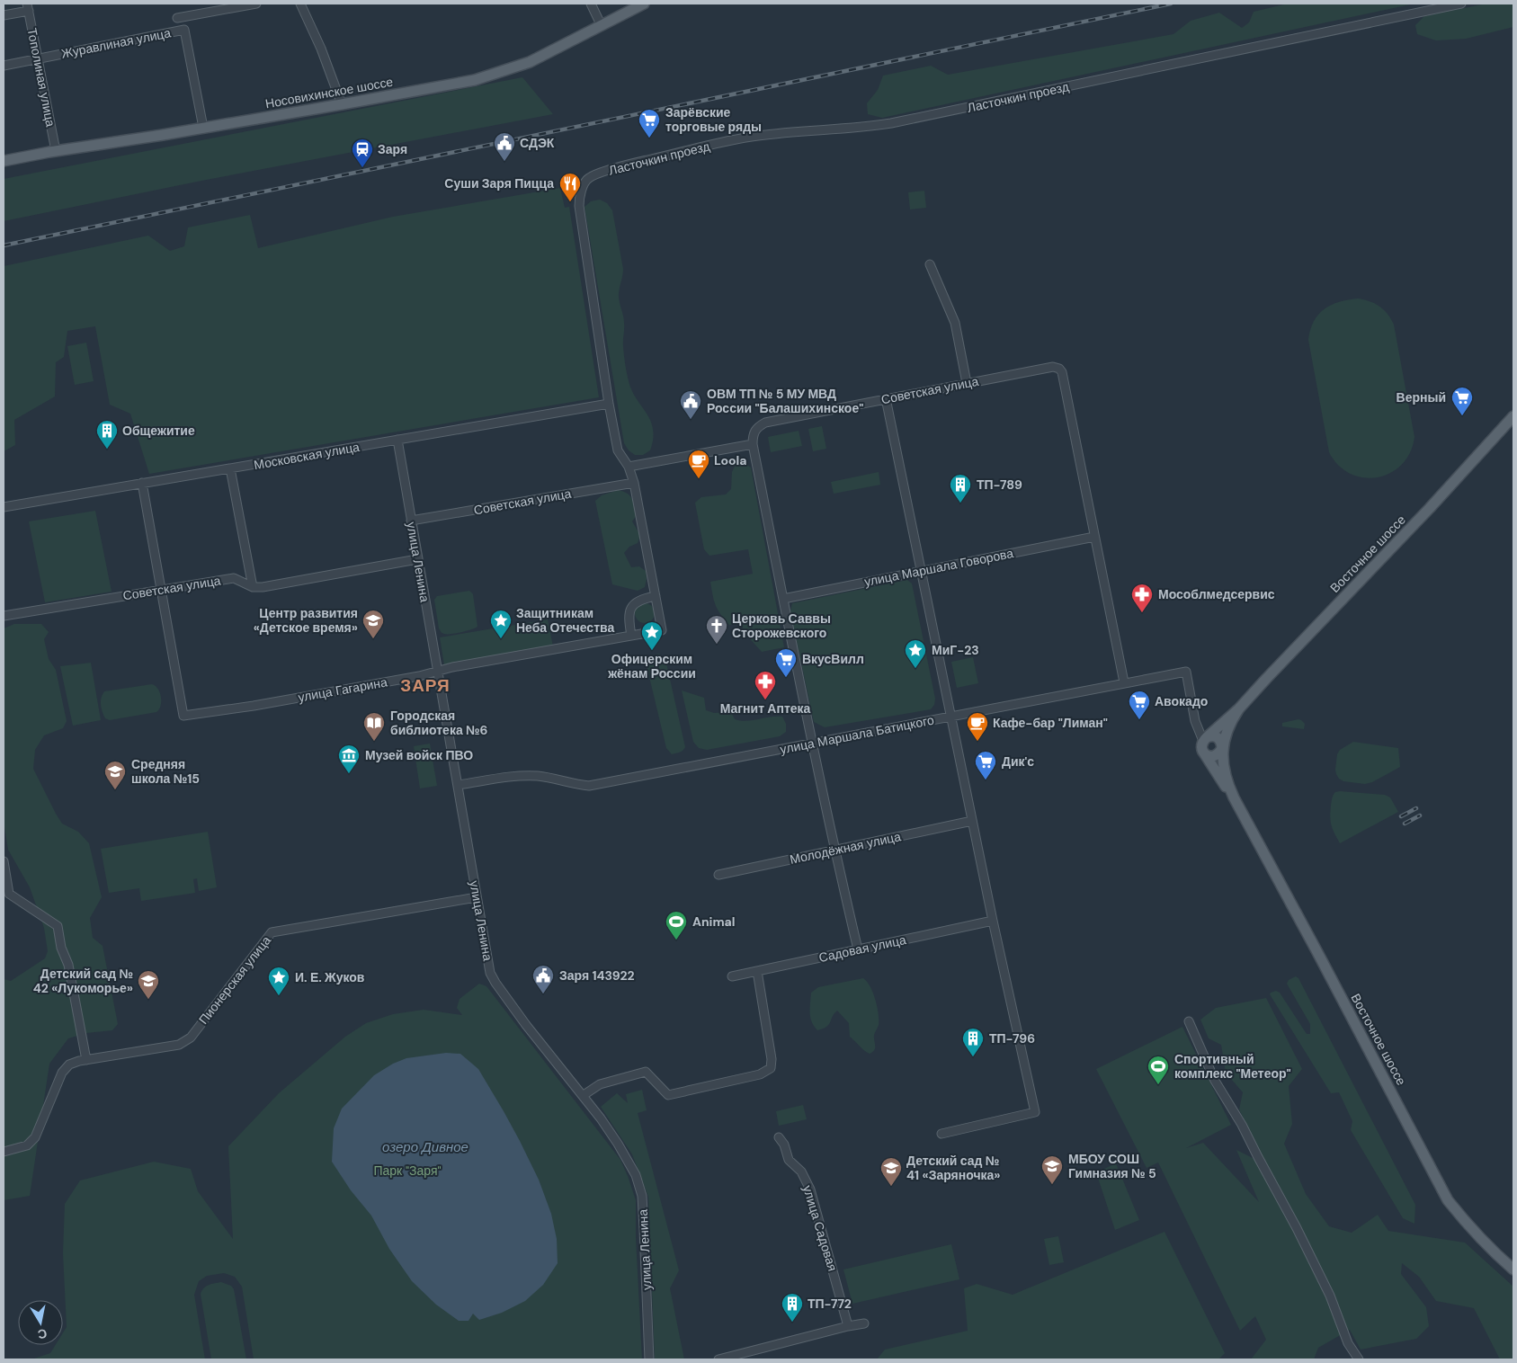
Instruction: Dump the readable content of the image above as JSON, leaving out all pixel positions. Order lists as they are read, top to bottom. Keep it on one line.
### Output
{"streets":{"main road":["Носовихинское шоссе","Восточное шоссе"],"street":["Журавлиная улица","Тополиная улица","Ласточкин проезд","Советская улица","Московская улица","улица Ленина","улица Маршала Говорова","улица Гагарина","улица Маршала Батицкого","Молодёжная улица","Садовая улица","Пионерская улица","улица Садовая"]},"crossings":[["Журавлиная улица","Тополиная улица"],["Журавлиная улица","Носовихинское шоссе"],["Тополиная улица","Носовихинское шоссе"],["Ласточкин проезд","Московская улица"],["Советская улица","улица Ленина"],["Советская улица","улица Маршала Говорова"],["Советская улица","улица Гагарина"],["Московская улица","улица Ленина"],["Восточное шоссе","улица Маршала Батицкого"],["улица Ленина","улица Гагарина"],["улица Ленина","улица Маршала Батицкого"],["улица Ленина","Пионерская улица"]],"districts":["ЗАРЯ"],"water":["озеро Дивное"],"parks":["Парк \"Заря\""],"places":{"supermarket":["Зарёвские торговые ряды","Верный","ВкусВилл","Авокадо","Дик'с"],"public building":["СДЭК","ОВМ ТП № 5 МУ МВД России \"Балашихинское\"","Заря 143922"],"station":["Заря"],"restaurant":["Суши Заря Пицца"],"building":["Общежитие","ТП-789","ТП-796","ТП-772"],"cafe":["Loola","Кафе-бар \"Лиман\""],"pharmacy":["Мособлмедсервис","Магнит Аптека"],"school or university":["Центр развития «Детское время»","Средняя школа №15","Детский сад № 42 «Лукоморье»","МБОУ СОШ Гимназия № 5","Детский сад № 41 «Заряночка»"],"place":["Защитникам Неба Отечества","Офицерским жёнам России","МиГ-23","И. Е. Жуков"],"church":["Церковь Саввы Сторожевского"],"library":["Городская библиотека №6"],"museum":["Музей войск ПВО"],"sports":["Animal","Спортивный комплекс \"Метеор\""]},"north":"bottom"}
